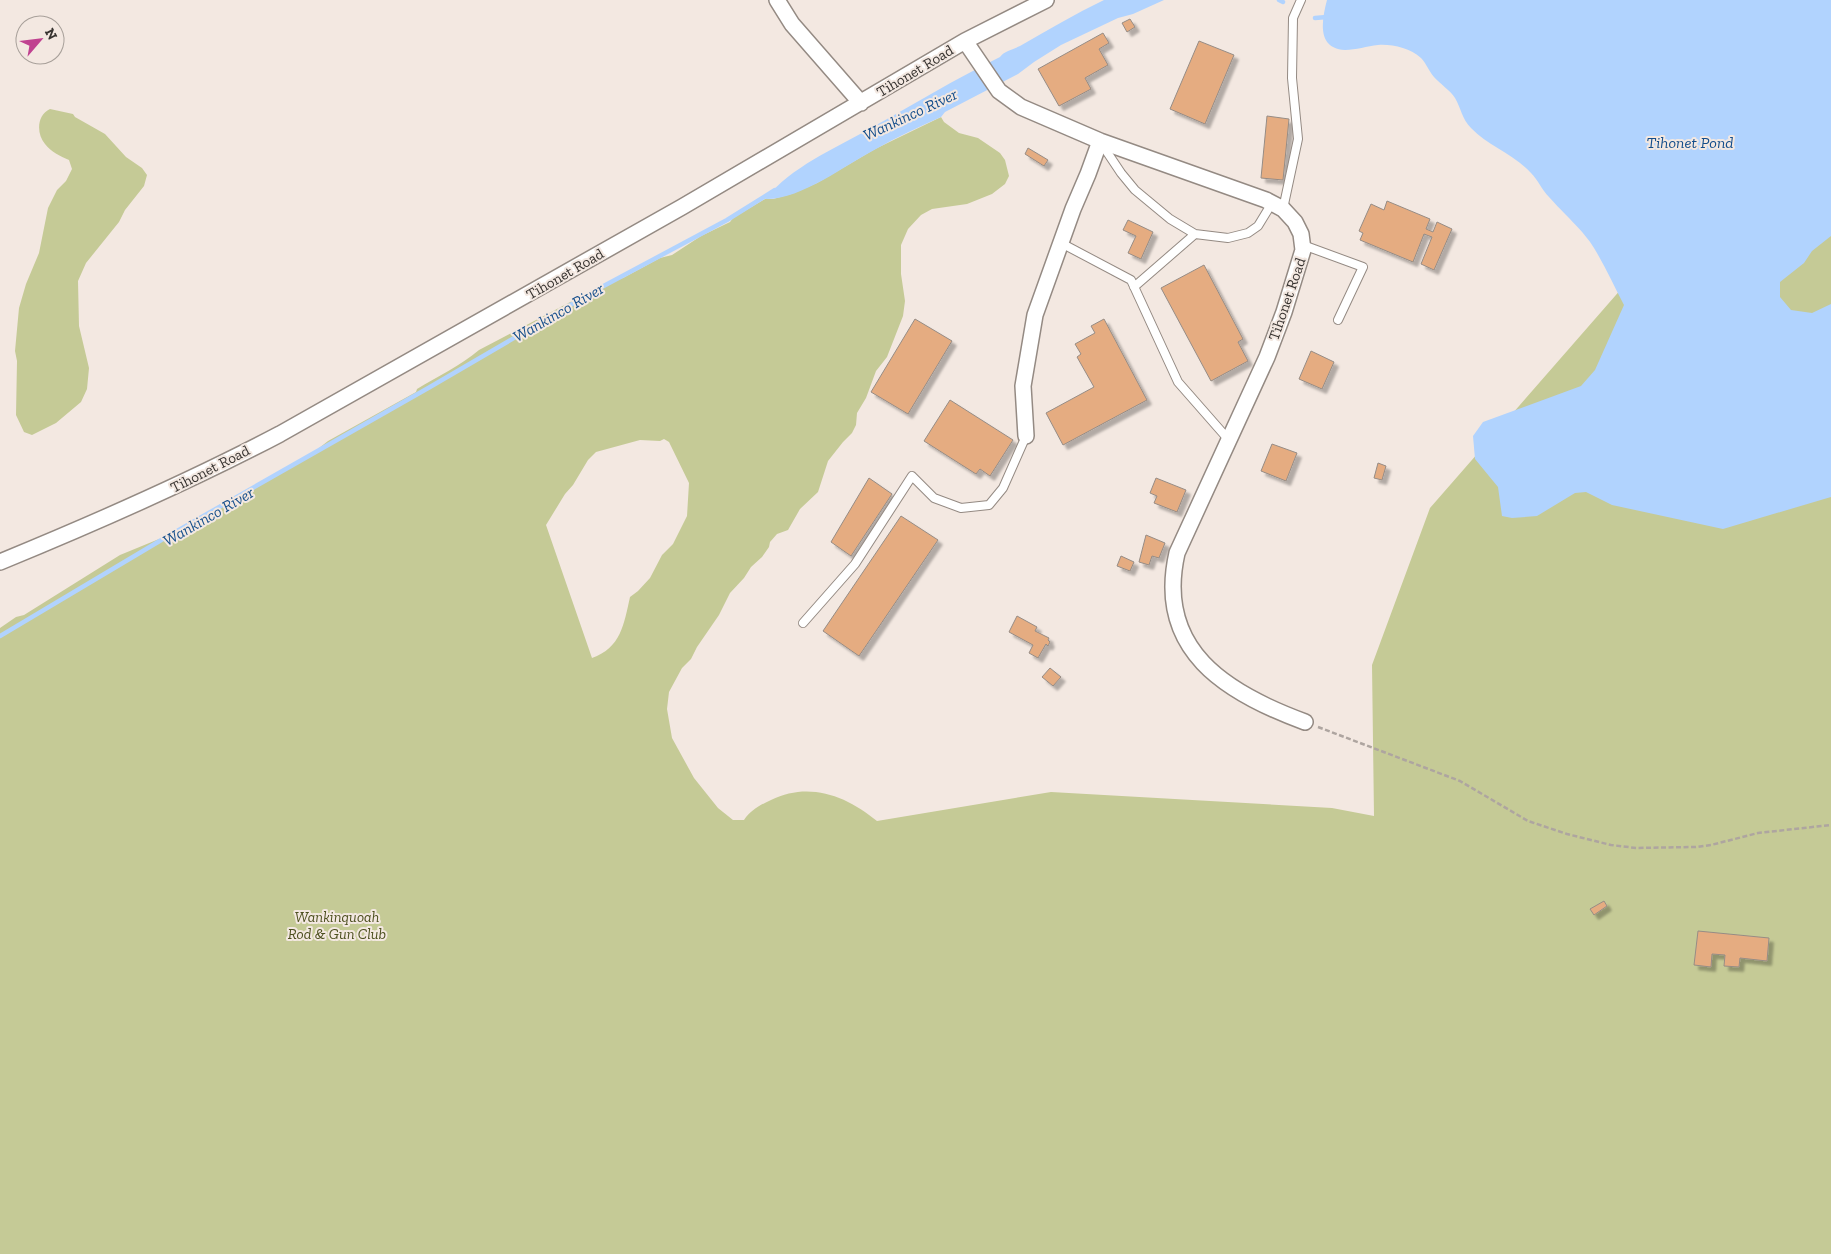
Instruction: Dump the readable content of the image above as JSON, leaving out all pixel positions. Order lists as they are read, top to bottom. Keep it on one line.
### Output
{"streets":{"street":["Tihonet Road"]},"water":["Wankinco River","Tihonet Pond"],"parks":["Wankinquoah Rod & Gun Club"],"north":"top right"}
